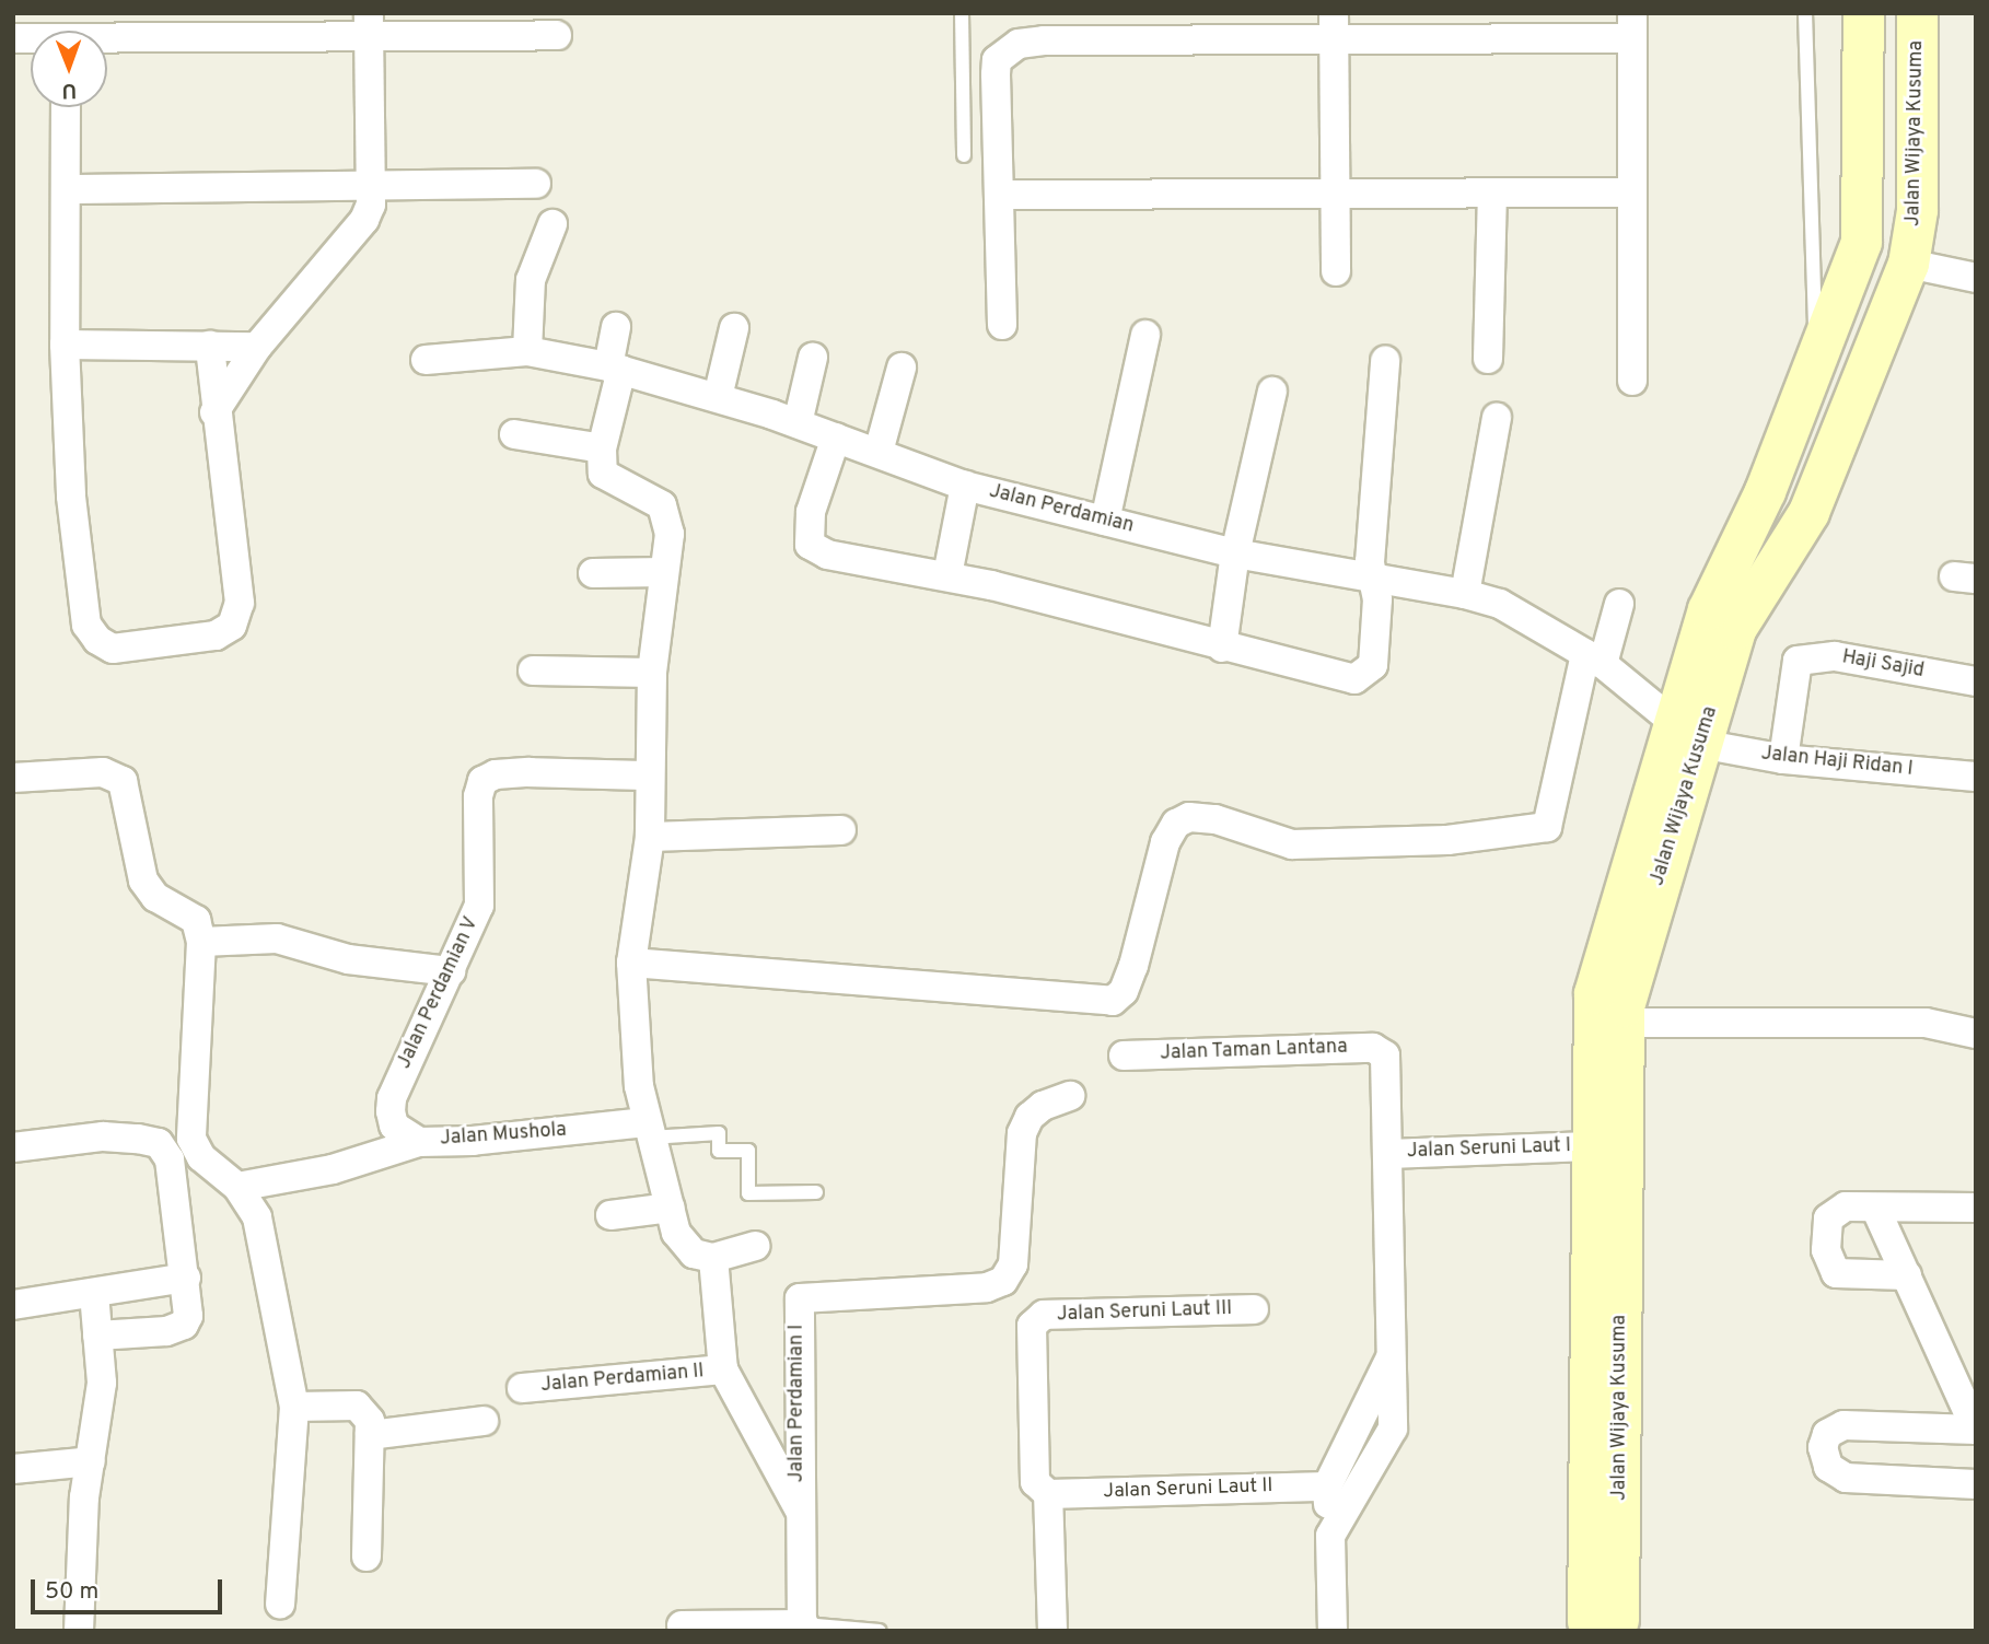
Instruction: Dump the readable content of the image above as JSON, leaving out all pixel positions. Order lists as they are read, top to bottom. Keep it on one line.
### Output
{"streets":{"street":["Jalan Wijaya Kusuma","Jalan Perdamian","Haji Sajid","Jalan Haji Ridan I","Jalan Perdamian V","Jalan Taman Lantana","Jalan Mushola","Jalan Seruni Laut I","Jalan Seruni Laut III","Jalan Perdamian II","Jalan Perdamian I","Jalan Seruni Laut II"]},"crossings":[["Jalan Wijaya Kusuma","Jalan Perdamian"],["Jalan Wijaya Kusuma","Jalan Haji Ridan I"],["Jalan Wijaya Kusuma","Jalan Seruni Laut I"],["Jalan Perdamian","Jalan Haji Ridan I"],["Haji Sajid","Jalan Haji Ridan I"],["Jalan Perdamian V","Jalan Mushola"],["Jalan Taman Lantana","Jalan Seruni Laut I"],["Jalan Seruni Laut I","Jalan Seruni Laut II"],["Jalan Seruni Laut III","Jalan Seruni Laut II"]],"scale_bar":"50 m","north":"bottom"}
